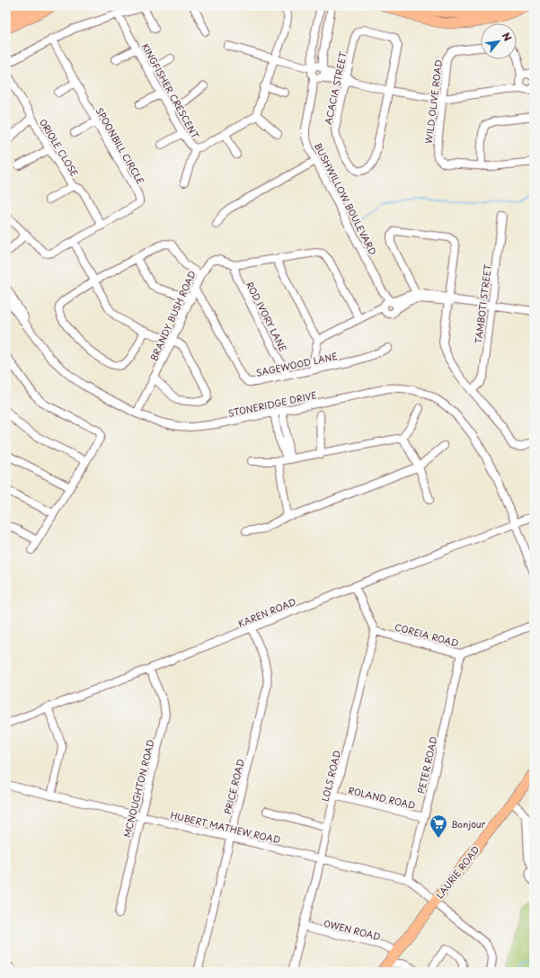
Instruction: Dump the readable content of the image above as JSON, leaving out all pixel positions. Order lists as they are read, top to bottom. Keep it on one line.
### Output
{"streets":{"main road":["LAURIE ROAD"],"street":["ACACIA STREET","KINGFISHER CRESCENT","WILD OLIVE ROAD","SPOONBILL CIRCLE","ORIOLE CLOSE","BUSHWILLOW BOULEVARD","TAMBOTI STREET","BRANDY BUSH ROAD","ROD IVORY LANE","SAGEWOOD LANE","STONERIDGE DRIVE","KAREN ROAD","COREIA ROAD","PETER ROAD","LOLS ROAD","PRICE ROAD","MCNOUGHTON ROAD","ROLAND ROAD","HUBERT MATHEW ROAD","OWEN ROAD"]},"crossings":[["SPOONBILL CIRCLE","ORIOLE CLOSE"],["BRANDY BUSH ROAD","ROD IVORY LANE"],["BRANDY BUSH ROAD","SAGEWOOD LANE"],["BRANDY BUSH ROAD","STONERIDGE DRIVE"],["ROD IVORY LANE","SAGEWOOD LANE"],["STONERIDGE DRIVE","KAREN ROAD"],["KAREN ROAD","PRICE ROAD"],["KAREN ROAD","MCNOUGHTON ROAD"],["COREIA ROAD","PETER ROAD"],["COREIA ROAD","LOLS ROAD"],["PETER ROAD","ROLAND ROAD"],["PETER ROAD","HUBERT MATHEW ROAD"],["LOLS ROAD","ROLAND ROAD"],["LOLS ROAD","HUBERT MATHEW ROAD"],["LOLS ROAD","OWEN ROAD"],["PRICE ROAD","HUBERT MATHEW ROAD"],["MCNOUGHTON ROAD","HUBERT MATHEW ROAD"],["HUBERT MATHEW ROAD","LAURIE ROAD"],["LAURIE ROAD","OWEN ROAD"]],"places":{"supermarket":["Bonjour"]},"north":"top right"}
